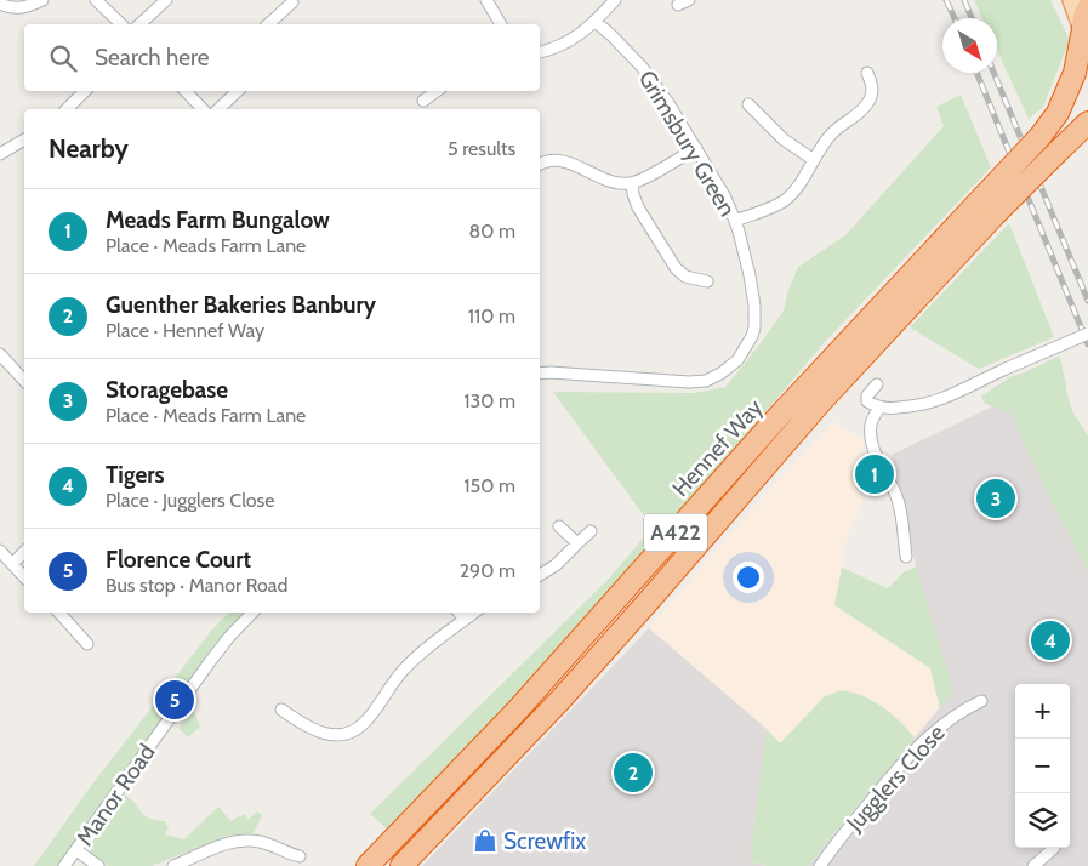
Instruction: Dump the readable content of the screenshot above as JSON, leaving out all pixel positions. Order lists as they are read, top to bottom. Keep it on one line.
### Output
{"streets":{"highway":["Hennef Way","A422"],"street":["Grimsbury Green","Jugglers Close","Manor Road"]},"crossings":[["Hennef Way","A422"]],"places":{"shop":["Screwfix"]},"north":"bottom right","page":{"search":"Search here","heading":["Nearby","5 results"],"list":[{"mark":"1","name":"Meads Farm Bungalow","note":"Place · Meads Farm Lane","value":"80 m"},{"mark":"2","name":"Guenther Bakeries Banbury","note":"Place · Hennef Way","value":"110 m"},{"mark":"3","name":"Storagebase","note":"Place · Meads Farm Lane","value":"130 m"},{"mark":"4","name":"Tigers","note":"Place · Jugglers Close","value":"150 m"},{"mark":"5","name":"Florence Court","note":"Bus stop · Manor Road","value":"290 m"}],"pins":["1","3","4","5","2"],"map_buttons":["+","−"]}}
